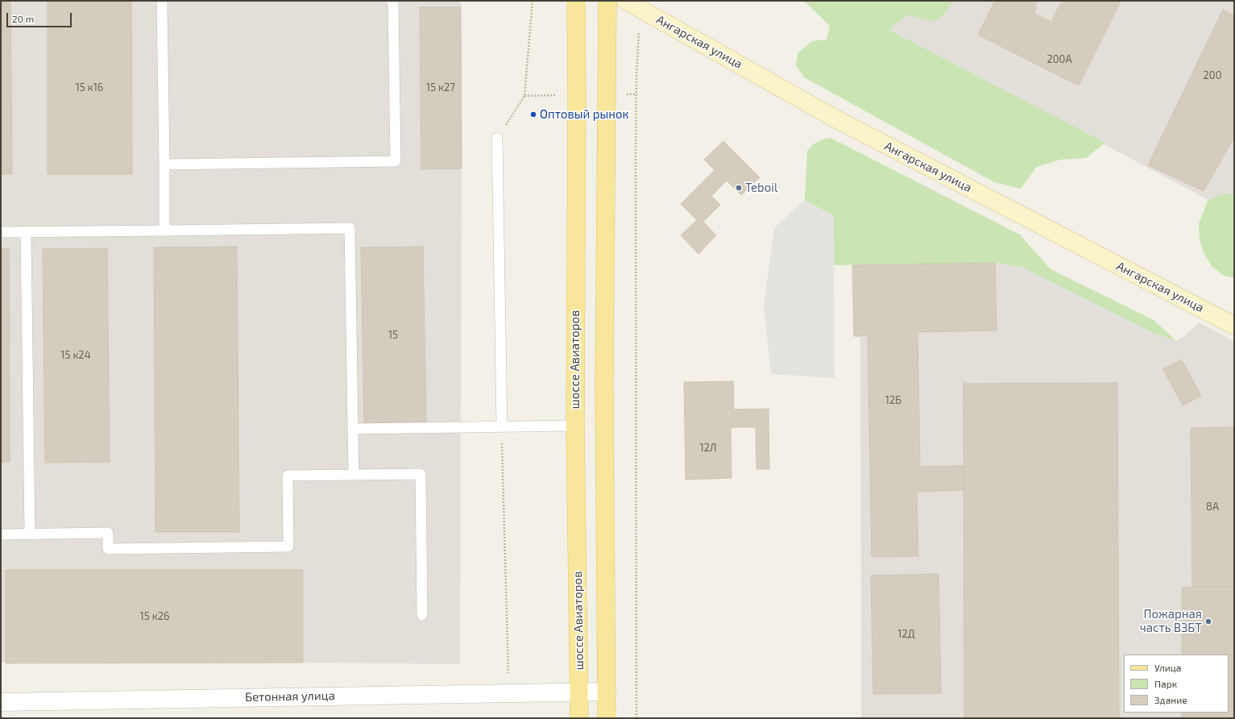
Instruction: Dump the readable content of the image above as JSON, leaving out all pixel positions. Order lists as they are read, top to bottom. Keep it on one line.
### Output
{"streets":{"main road":["Ангарская улица","шоссе Авиаторов"],"street":["Бетонная улица"]},"crossings":[["шоссе Авиаторов","Бетонная улица"]],"places":["Оптовый рынок","Teboil","Пожарная часть ВЗБТ"],"house_numbers":["200А","200","15 к16","15 к27","15","15 к24","12Б","12Л","8А","15 к26","12Д"],"legend":["Улица","Парк","Здание"],"scale_bar":"20 m"}
